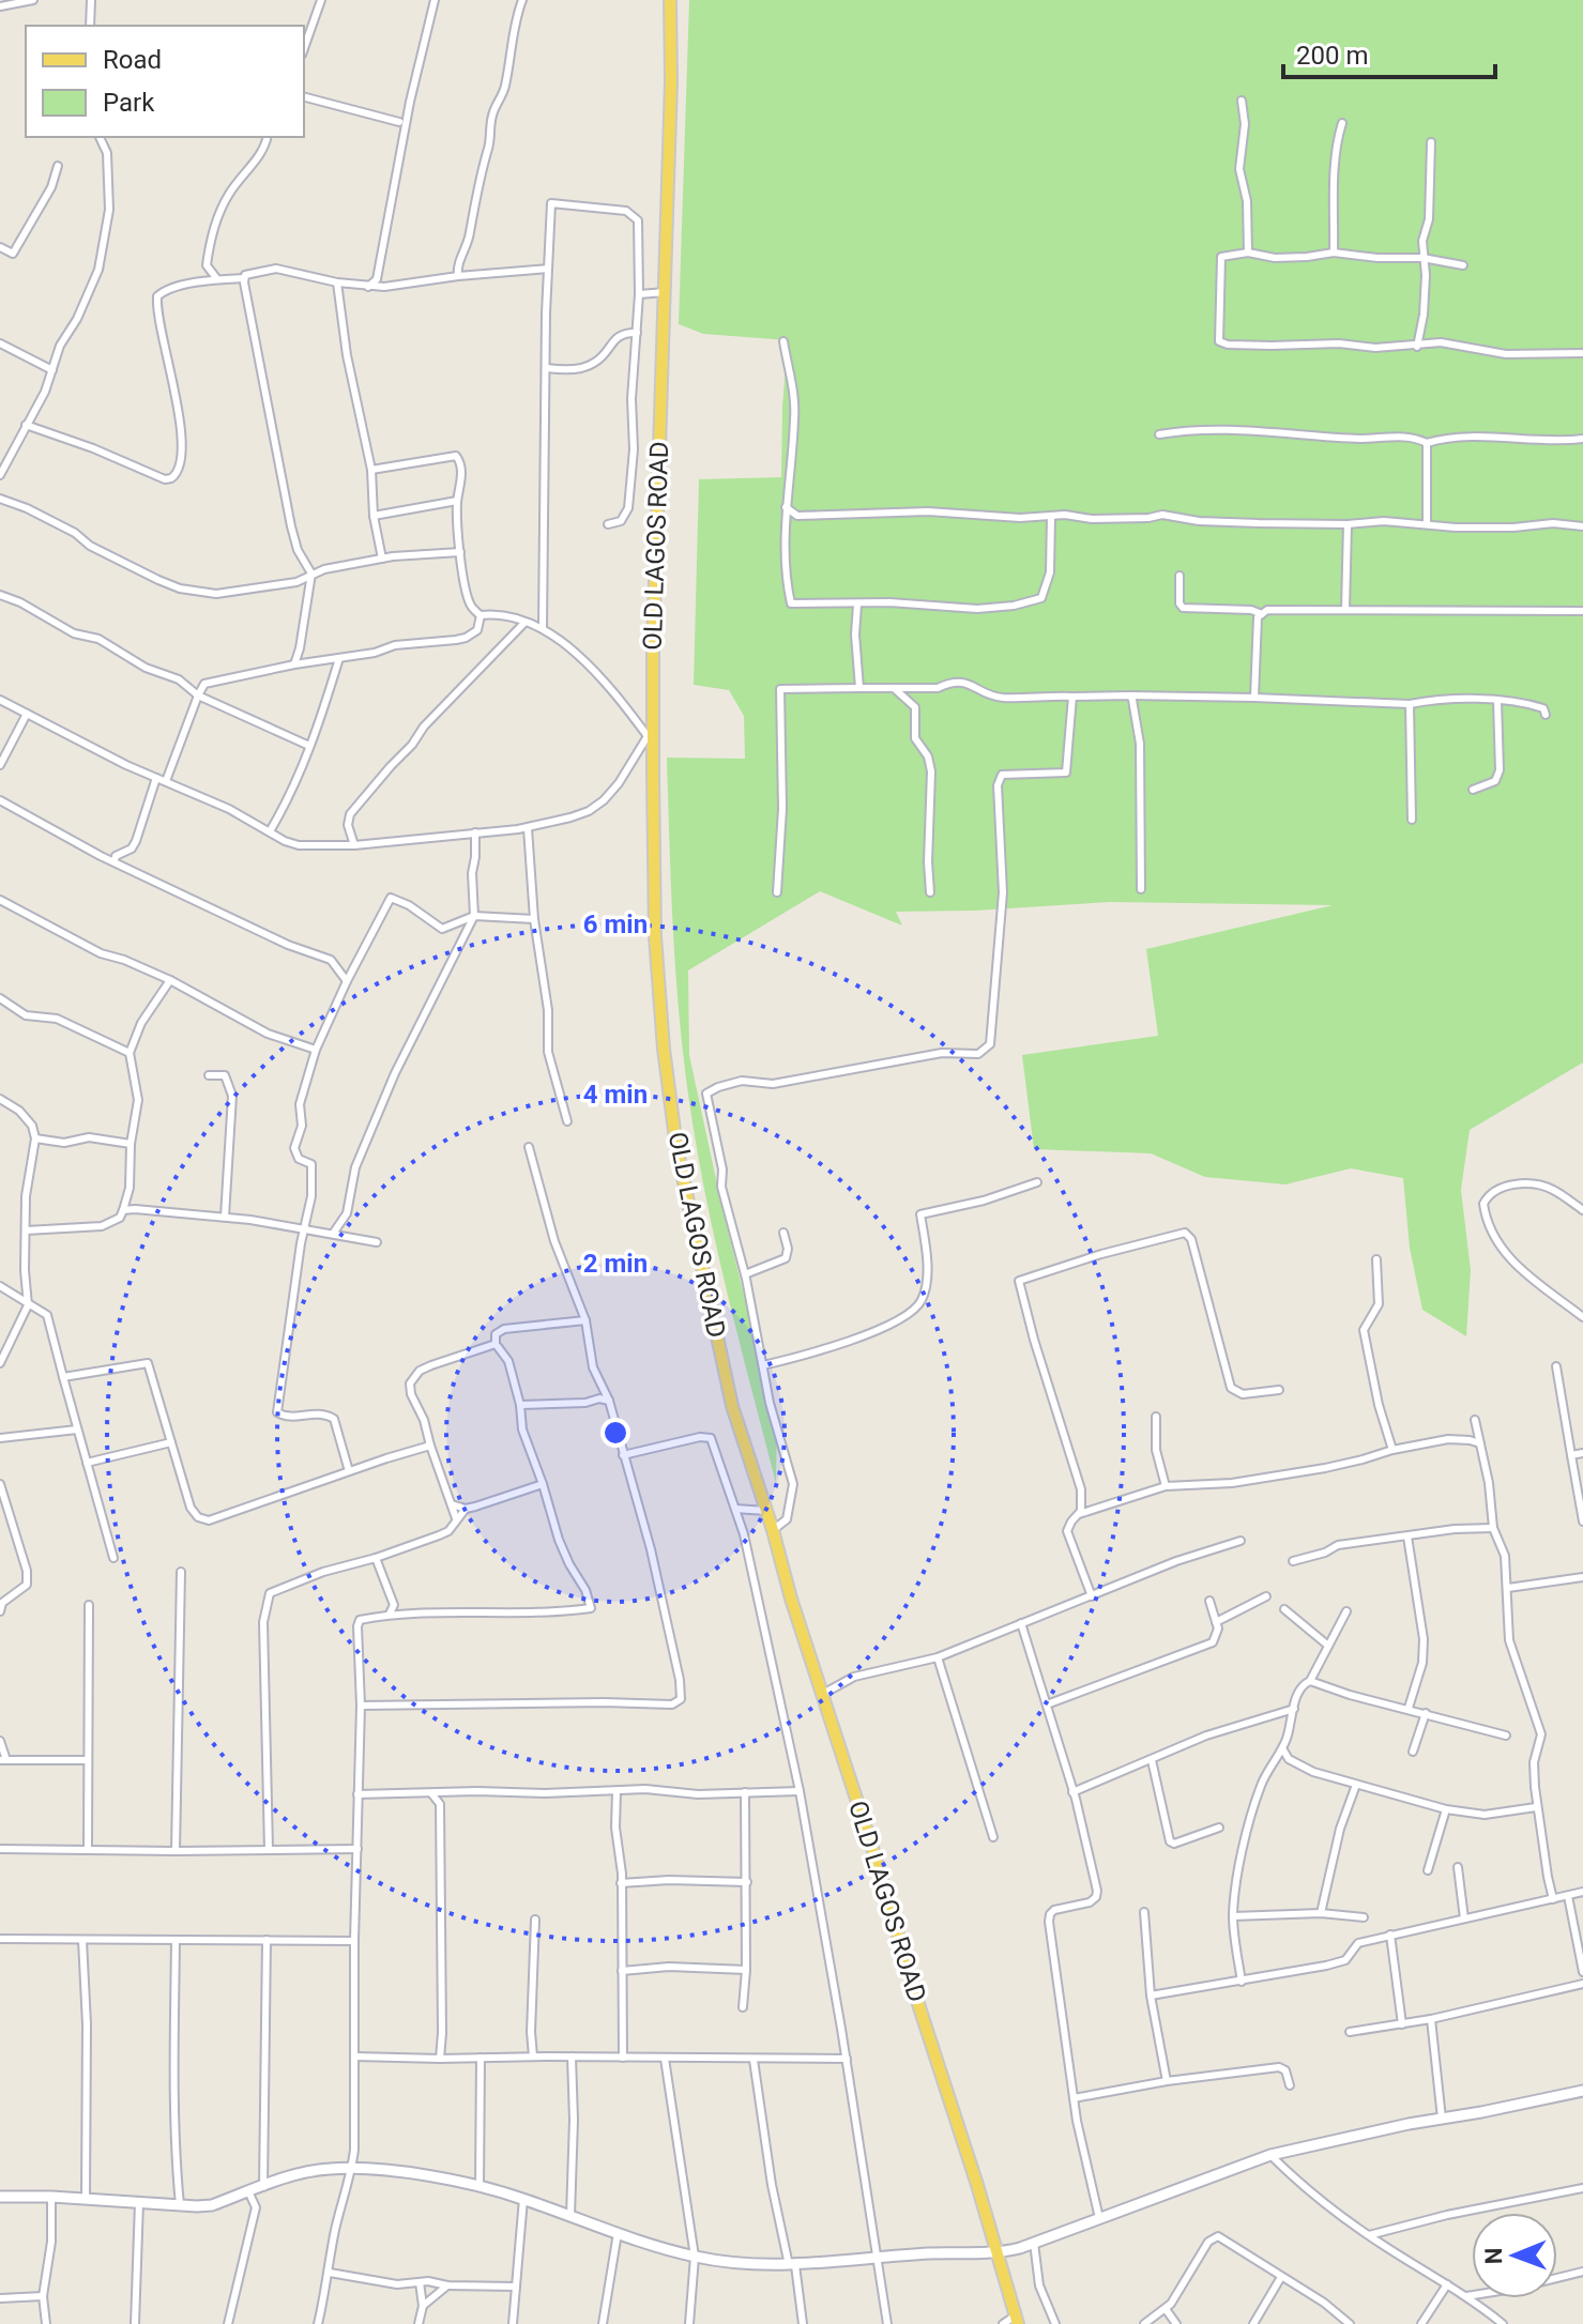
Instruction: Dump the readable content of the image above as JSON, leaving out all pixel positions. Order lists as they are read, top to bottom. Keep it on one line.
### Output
{"streets":{"main road":["OLD LAGOS ROAD"]},"legend":["Road","Park"],"scale_bar":"200 m","north":"left","rings":["6 min","4 min","2 min"]}
